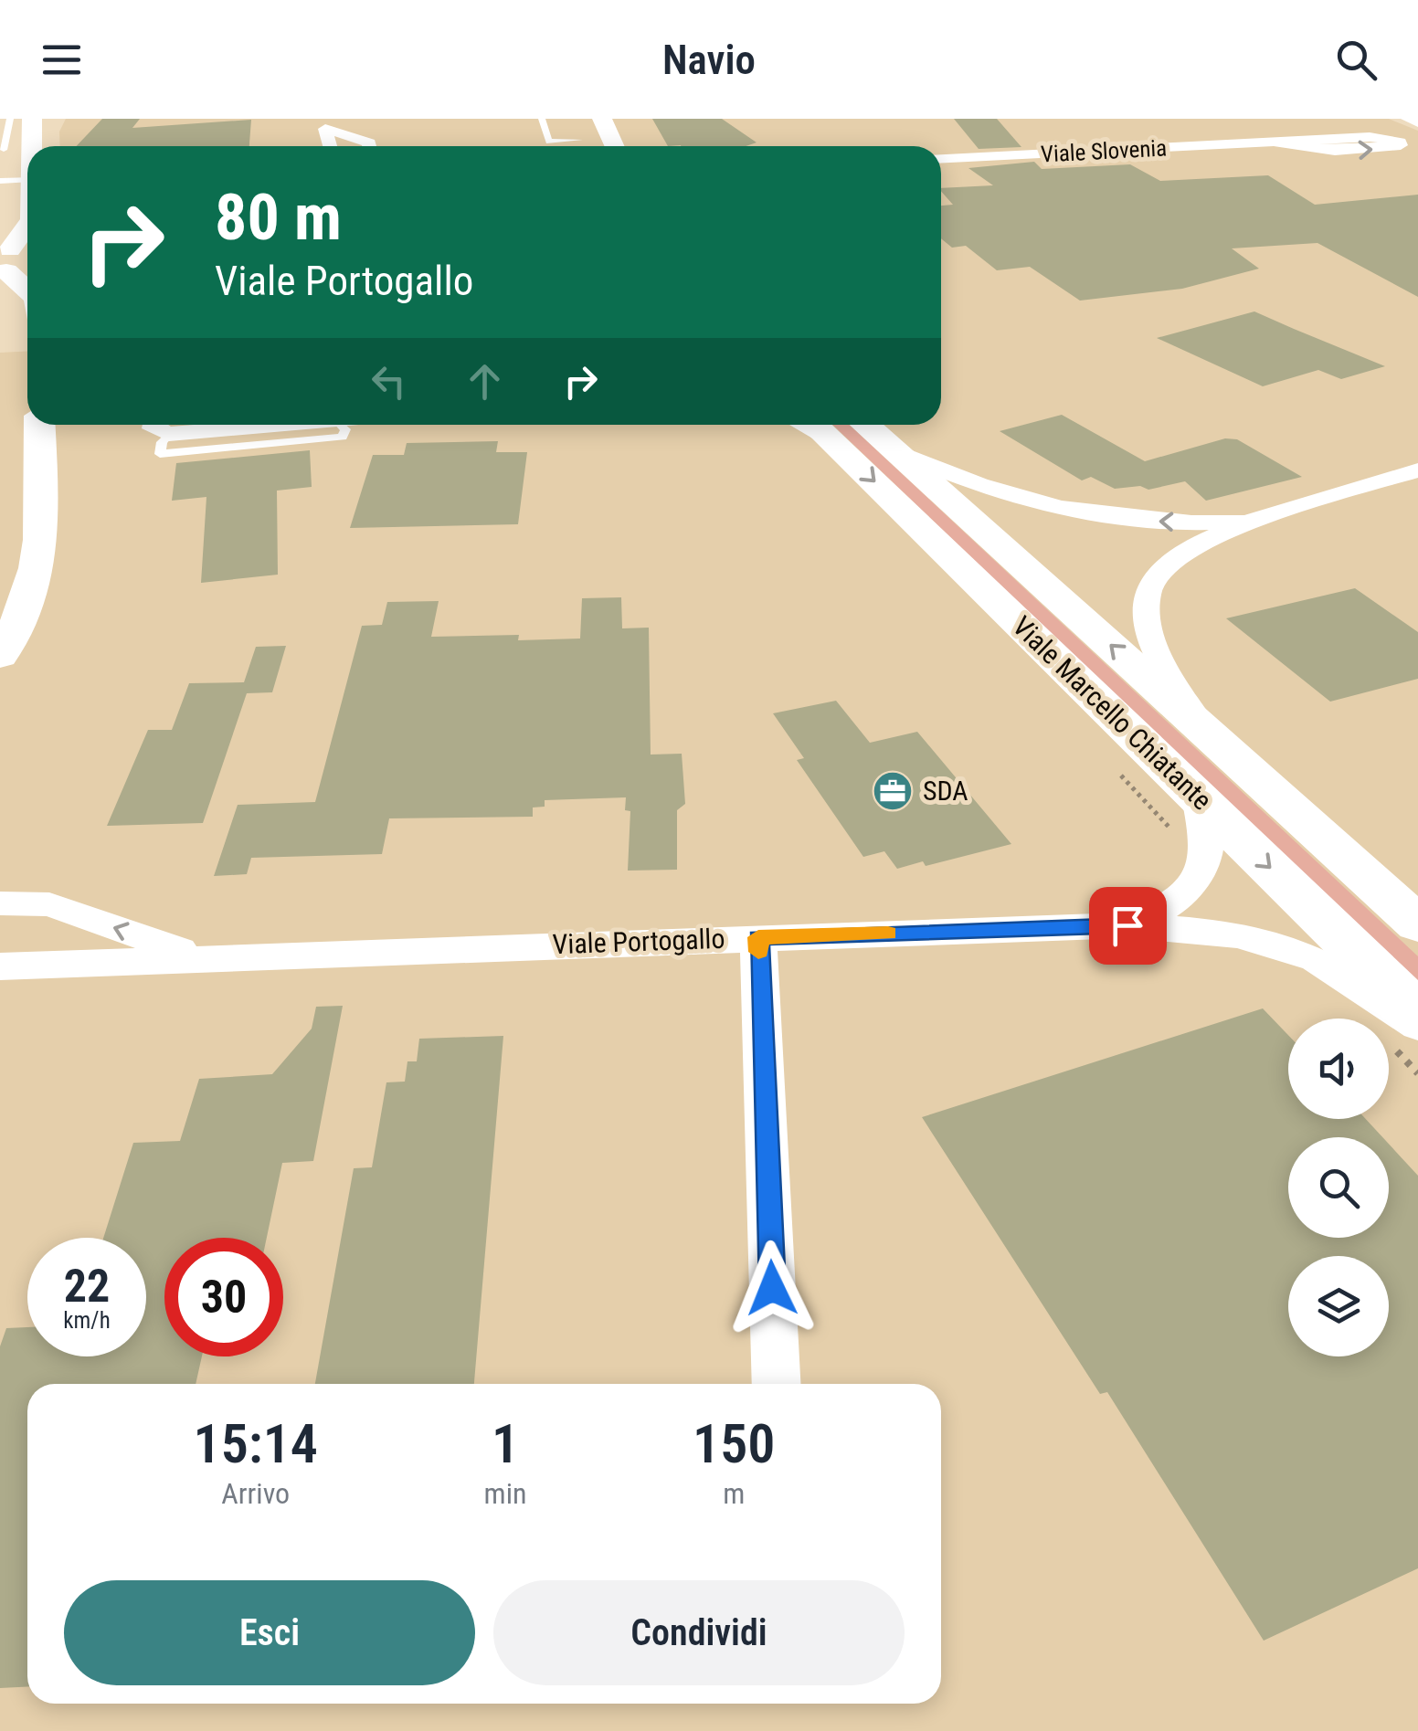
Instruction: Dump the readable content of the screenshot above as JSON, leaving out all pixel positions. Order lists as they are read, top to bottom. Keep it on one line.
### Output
{"streets":{"street":["Viale Slovenia","Viale Marcello Chiatante","Viale Portogallo"]},"crossings":[["Viale Marcello Chiatante","Viale Portogallo"]],"places":{"office":["SDA"]},"page":{"header":"Navio","turn":["80 m","Viale Portogallo"],"speed":"22 km/h","limit":"30","eta":["15:14","Arrivo","1","min","150","m"],"buttons":["Esci","Condividi"]}}
